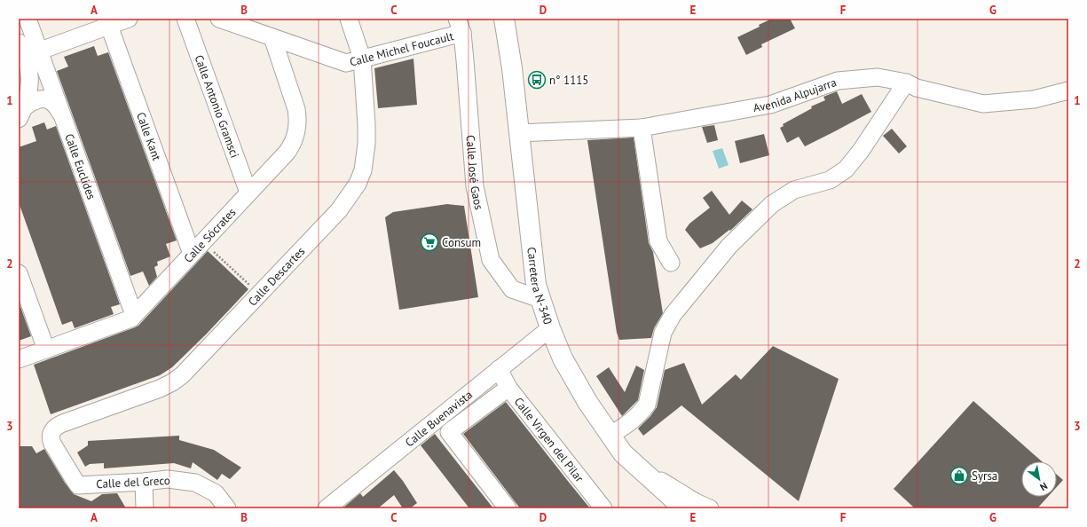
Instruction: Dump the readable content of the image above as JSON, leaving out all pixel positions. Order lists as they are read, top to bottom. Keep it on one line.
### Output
{"streets":{"highway":["Carretera N-340"],"street":["Calle Michel Foucault","Avenida Alpujarra","Calle Antonio Gramsci","Calle Kant","Calle Euclides","Calle José Gaos","Calle Sócrates","Calle Descartes","Calle Buenavista","Calle Virgen del Pilar","Calle del Greco"]},"crossings":[["Calle Michel Foucault","Calle José Gaos"],["Calle Michel Foucault","Calle Sócrates"],["Calle Michel Foucault","Calle Descartes"],["Avenida Alpujarra","Carretera N-340"],["Calle Antonio Gramsci","Calle Sócrates"],["Calle Kant","Calle Sócrates"],["Calle Euclides","Calle Sócrates"],["Calle José Gaos","Carretera N-340"],["Calle Descartes","Calle del Greco"],["Carretera N-340","Calle Buenavista"],["Calle Buenavista","Calle Virgen del Pilar"]],"places":{"bus stop":["n° 1115"],"supermarket":["Consum"],"shop":["Syrsa"]},"north":"bottom right","grid":{"columns":["A","B","C","D","E","F","G"],"rows":["1","2","3"]}}
